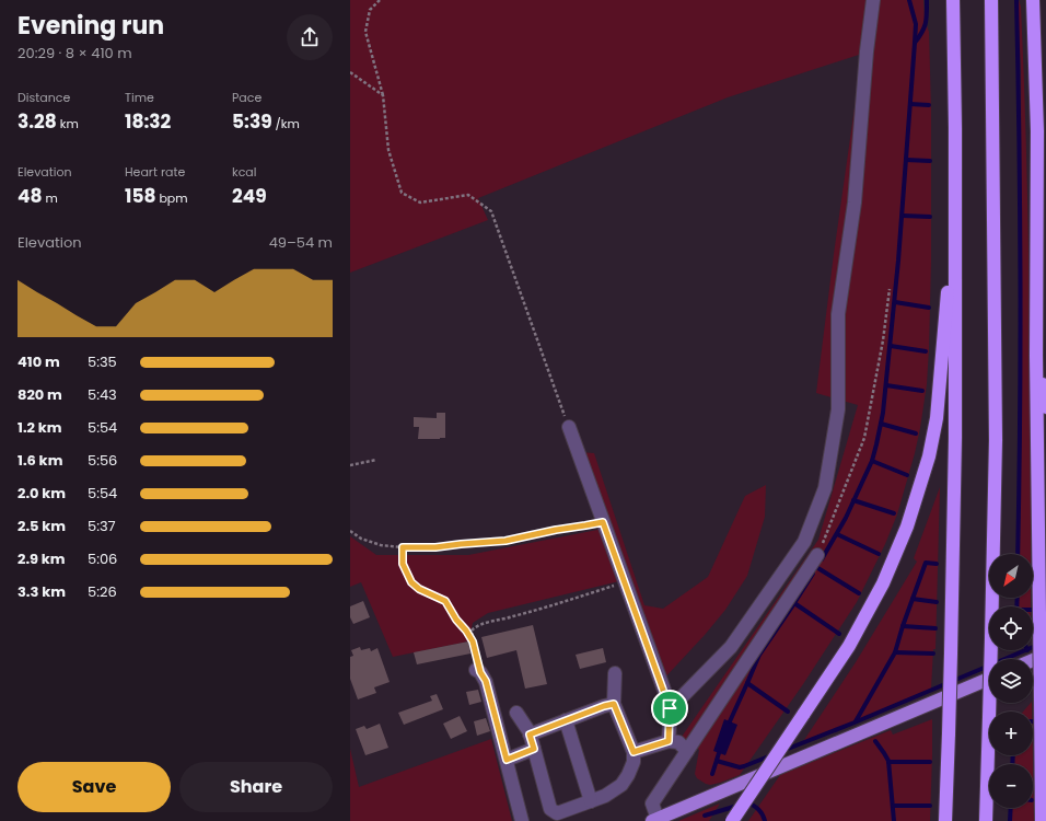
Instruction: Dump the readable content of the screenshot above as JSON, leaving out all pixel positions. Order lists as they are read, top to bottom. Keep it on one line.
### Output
{"north":"bottom left","page":{"heading":["Evening run","20:29 · 8 × 410 m"],"stats":[["Distance","3.28 km"],["Time","18:32"],["Pace","5:39 /km"],["Elevation","48 m"],["Heart rate","158 bpm"],["kcal","249"]],"chart":["Elevation","49–54 m"],"list":[{"name":"410 m","note":"5:35"},{"name":"820 m","note":"5:43"},{"name":"1.2 km","note":"5:54"},{"name":"1.6 km","note":"5:56"},{"name":"2.0 km","note":"5:54"},{"name":"2.5 km","note":"5:37"},{"name":"2.9 km","note":"5:06"},{"name":"3.3 km","note":"5:26"}],"map_buttons":["+","−"],"buttons":["Save","Share"]}}
